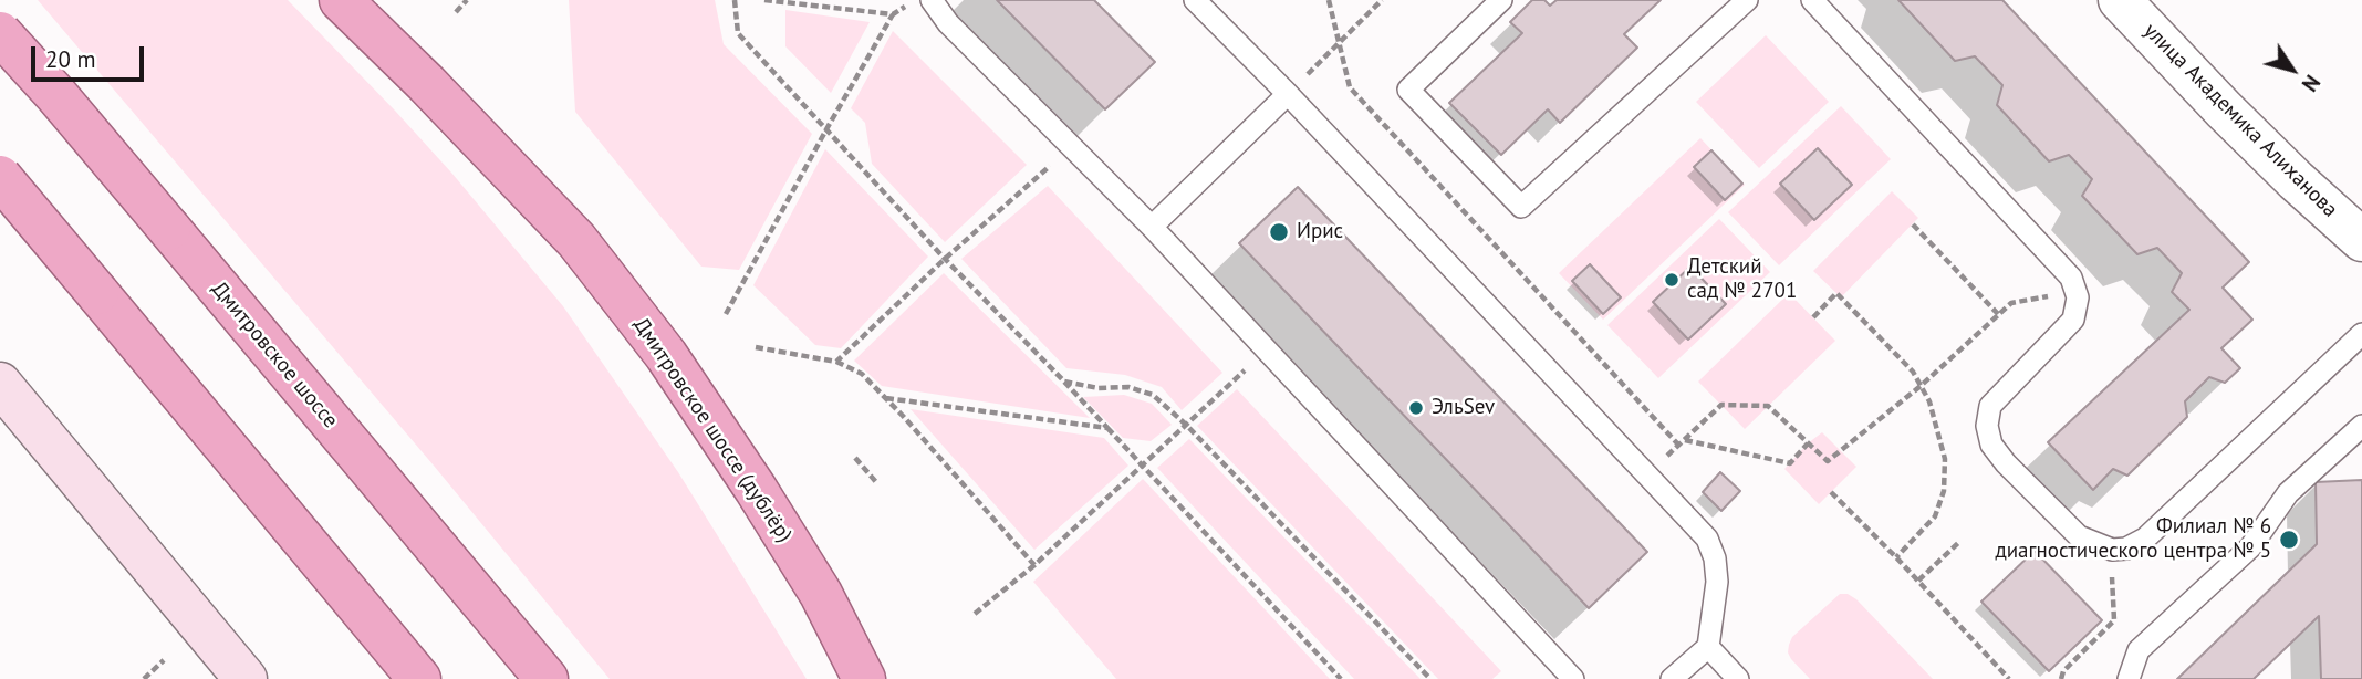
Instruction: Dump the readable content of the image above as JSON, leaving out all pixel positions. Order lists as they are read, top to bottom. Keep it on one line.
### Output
{"streets":{"highway":["Дмитровское шоссе","Дмитровское шоссе (дублёр)"],"street":["улица Академика Алиханова"]},"places":["Ирис","Детский сад № 2701","ЭльSev","Филиал № 6 диагностического центра № 5"],"scale_bar":"20 m","north":"bottom right"}
